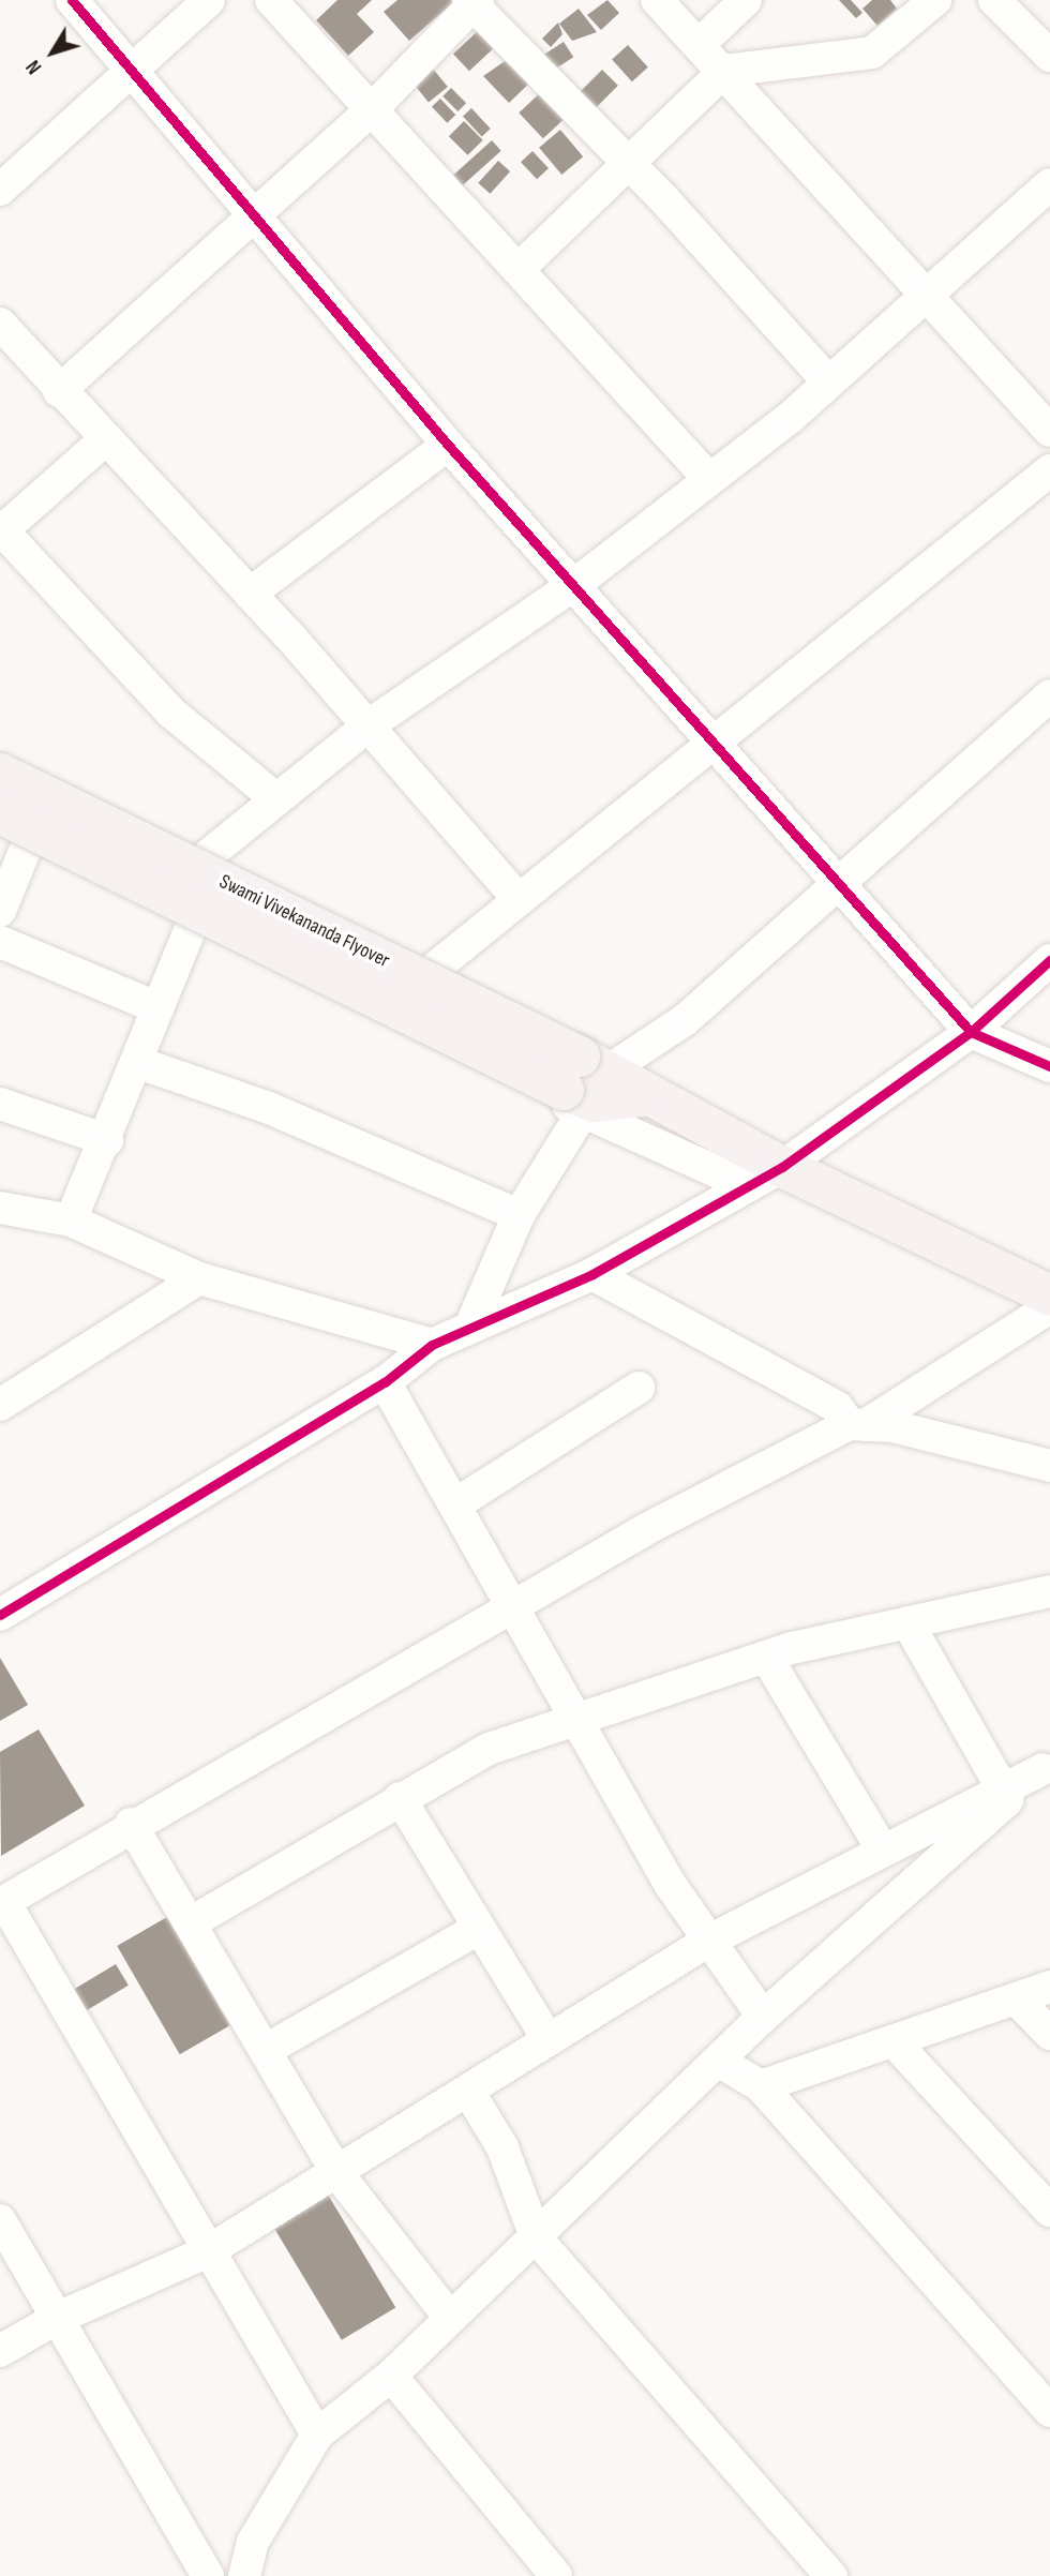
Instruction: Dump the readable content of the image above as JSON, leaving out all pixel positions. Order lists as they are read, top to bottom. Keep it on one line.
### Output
{"streets":{"main road":["Swami Vivekananda Flyover"]},"north":"bottom left"}
